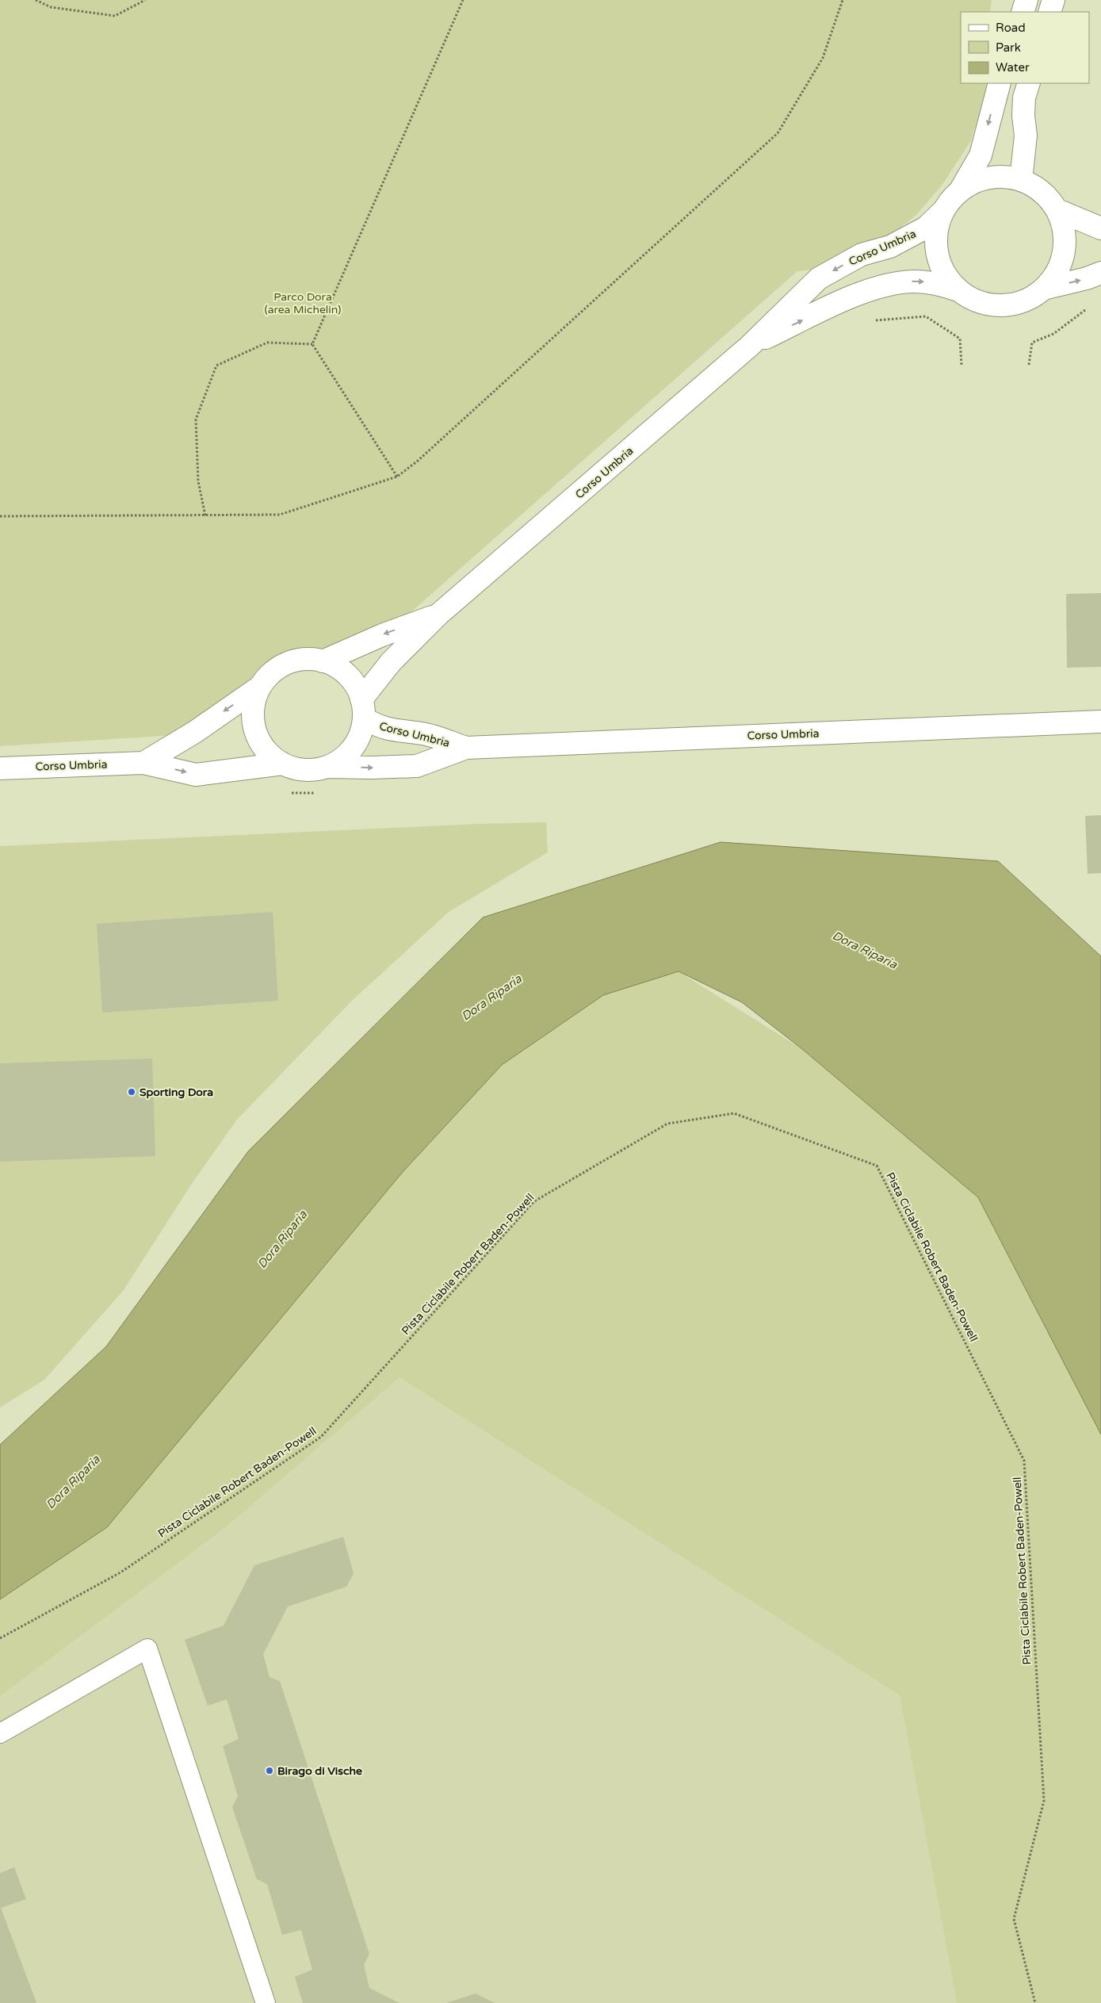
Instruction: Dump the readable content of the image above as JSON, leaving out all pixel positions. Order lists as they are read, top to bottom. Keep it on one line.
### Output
{"streets":{"street":["Corso Umbria"],"path":["Pista Ciclabile Robert Baden-Powell"]},"water":["Dora Riparia"],"parks":["Parco Dora (area Michelin)"],"places":["Sporting Dora","Birago di Vische"],"legend":["Road","Park","Water"]}
